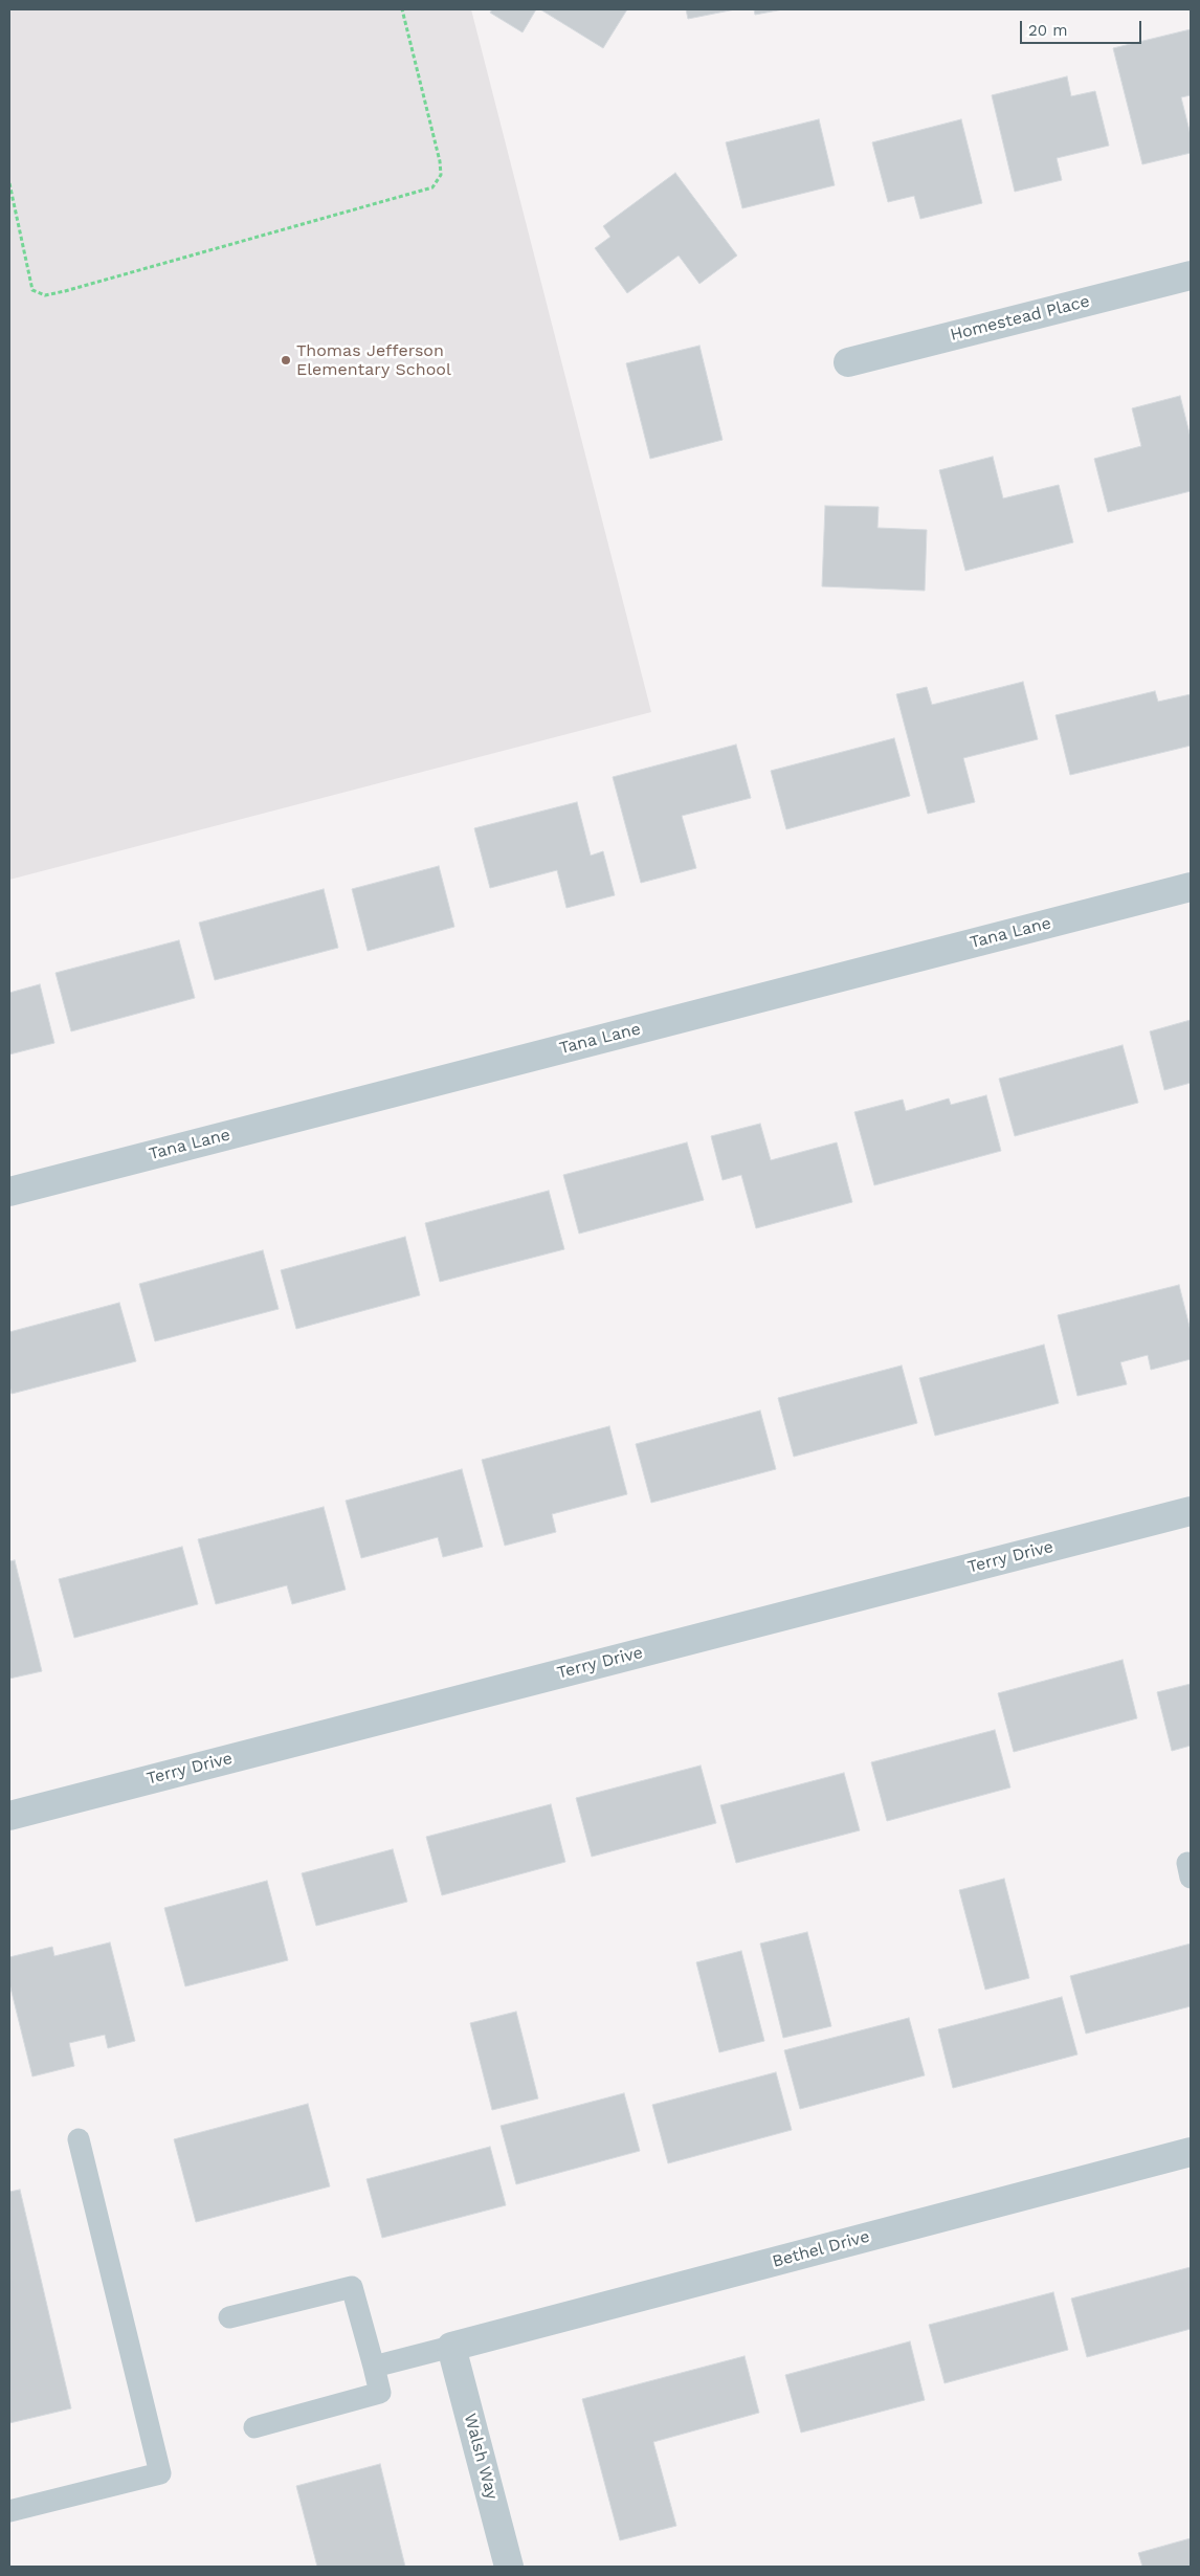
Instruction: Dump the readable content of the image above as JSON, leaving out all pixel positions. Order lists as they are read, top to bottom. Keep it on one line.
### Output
{"streets":{"street":["Homestead Place","Tana Lane","Terry Drive","Bethel Drive","Walsh Way"]},"crossings":[["Bethel Drive","Walsh Way"]],"places":["Thomas Jefferson Elementary School"],"scale_bar":"20 m"}
